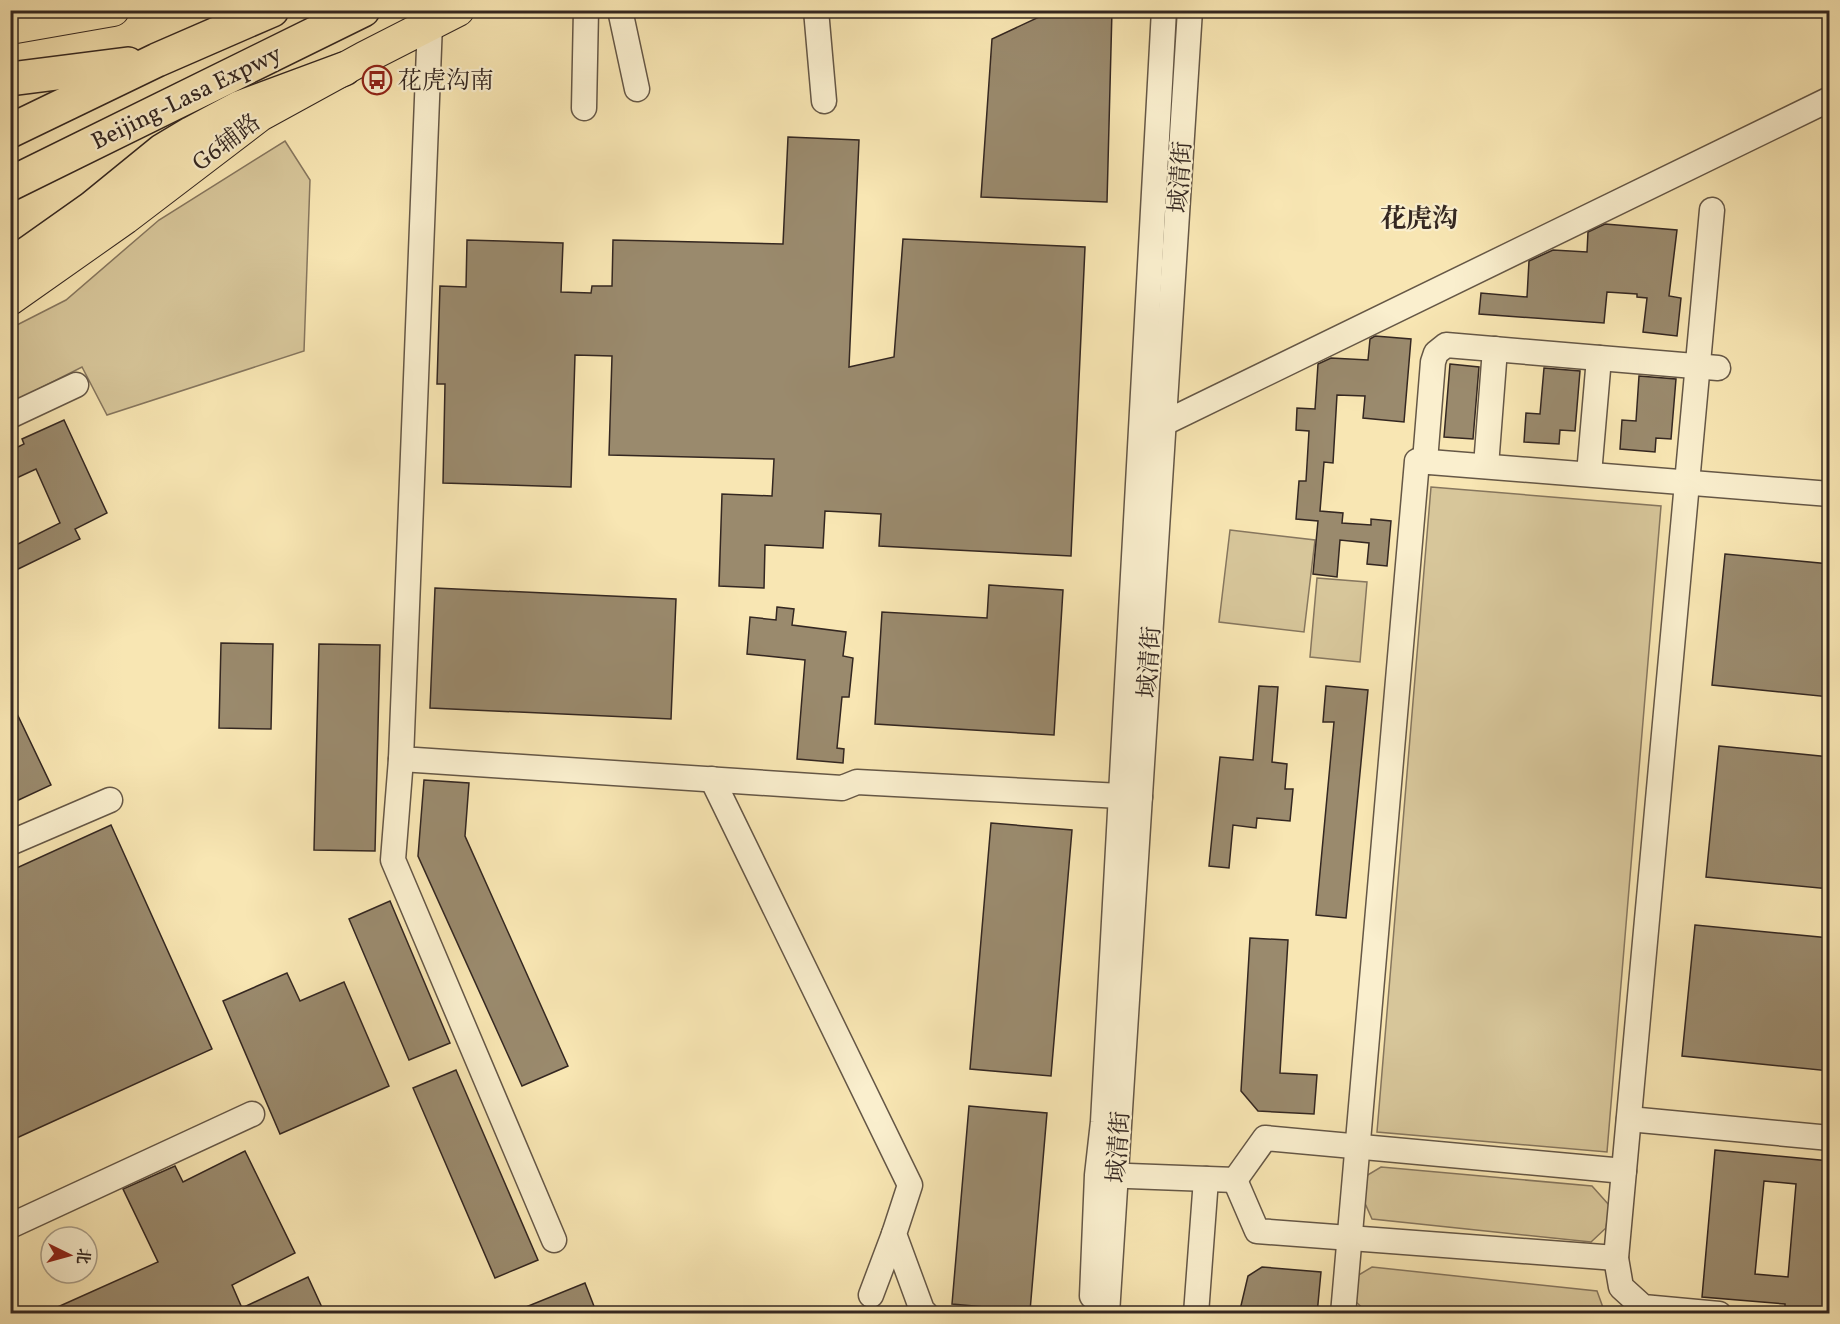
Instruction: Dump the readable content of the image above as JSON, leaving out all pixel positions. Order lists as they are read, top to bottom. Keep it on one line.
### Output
{"streets":{"highway":["Beijing-Lasa Expwy"],"main road":["G6辅路"],"street":["域清街"]},"districts":["花虎沟"],"places":{"bus stop":["花虎沟南"]},"north":"right"}
